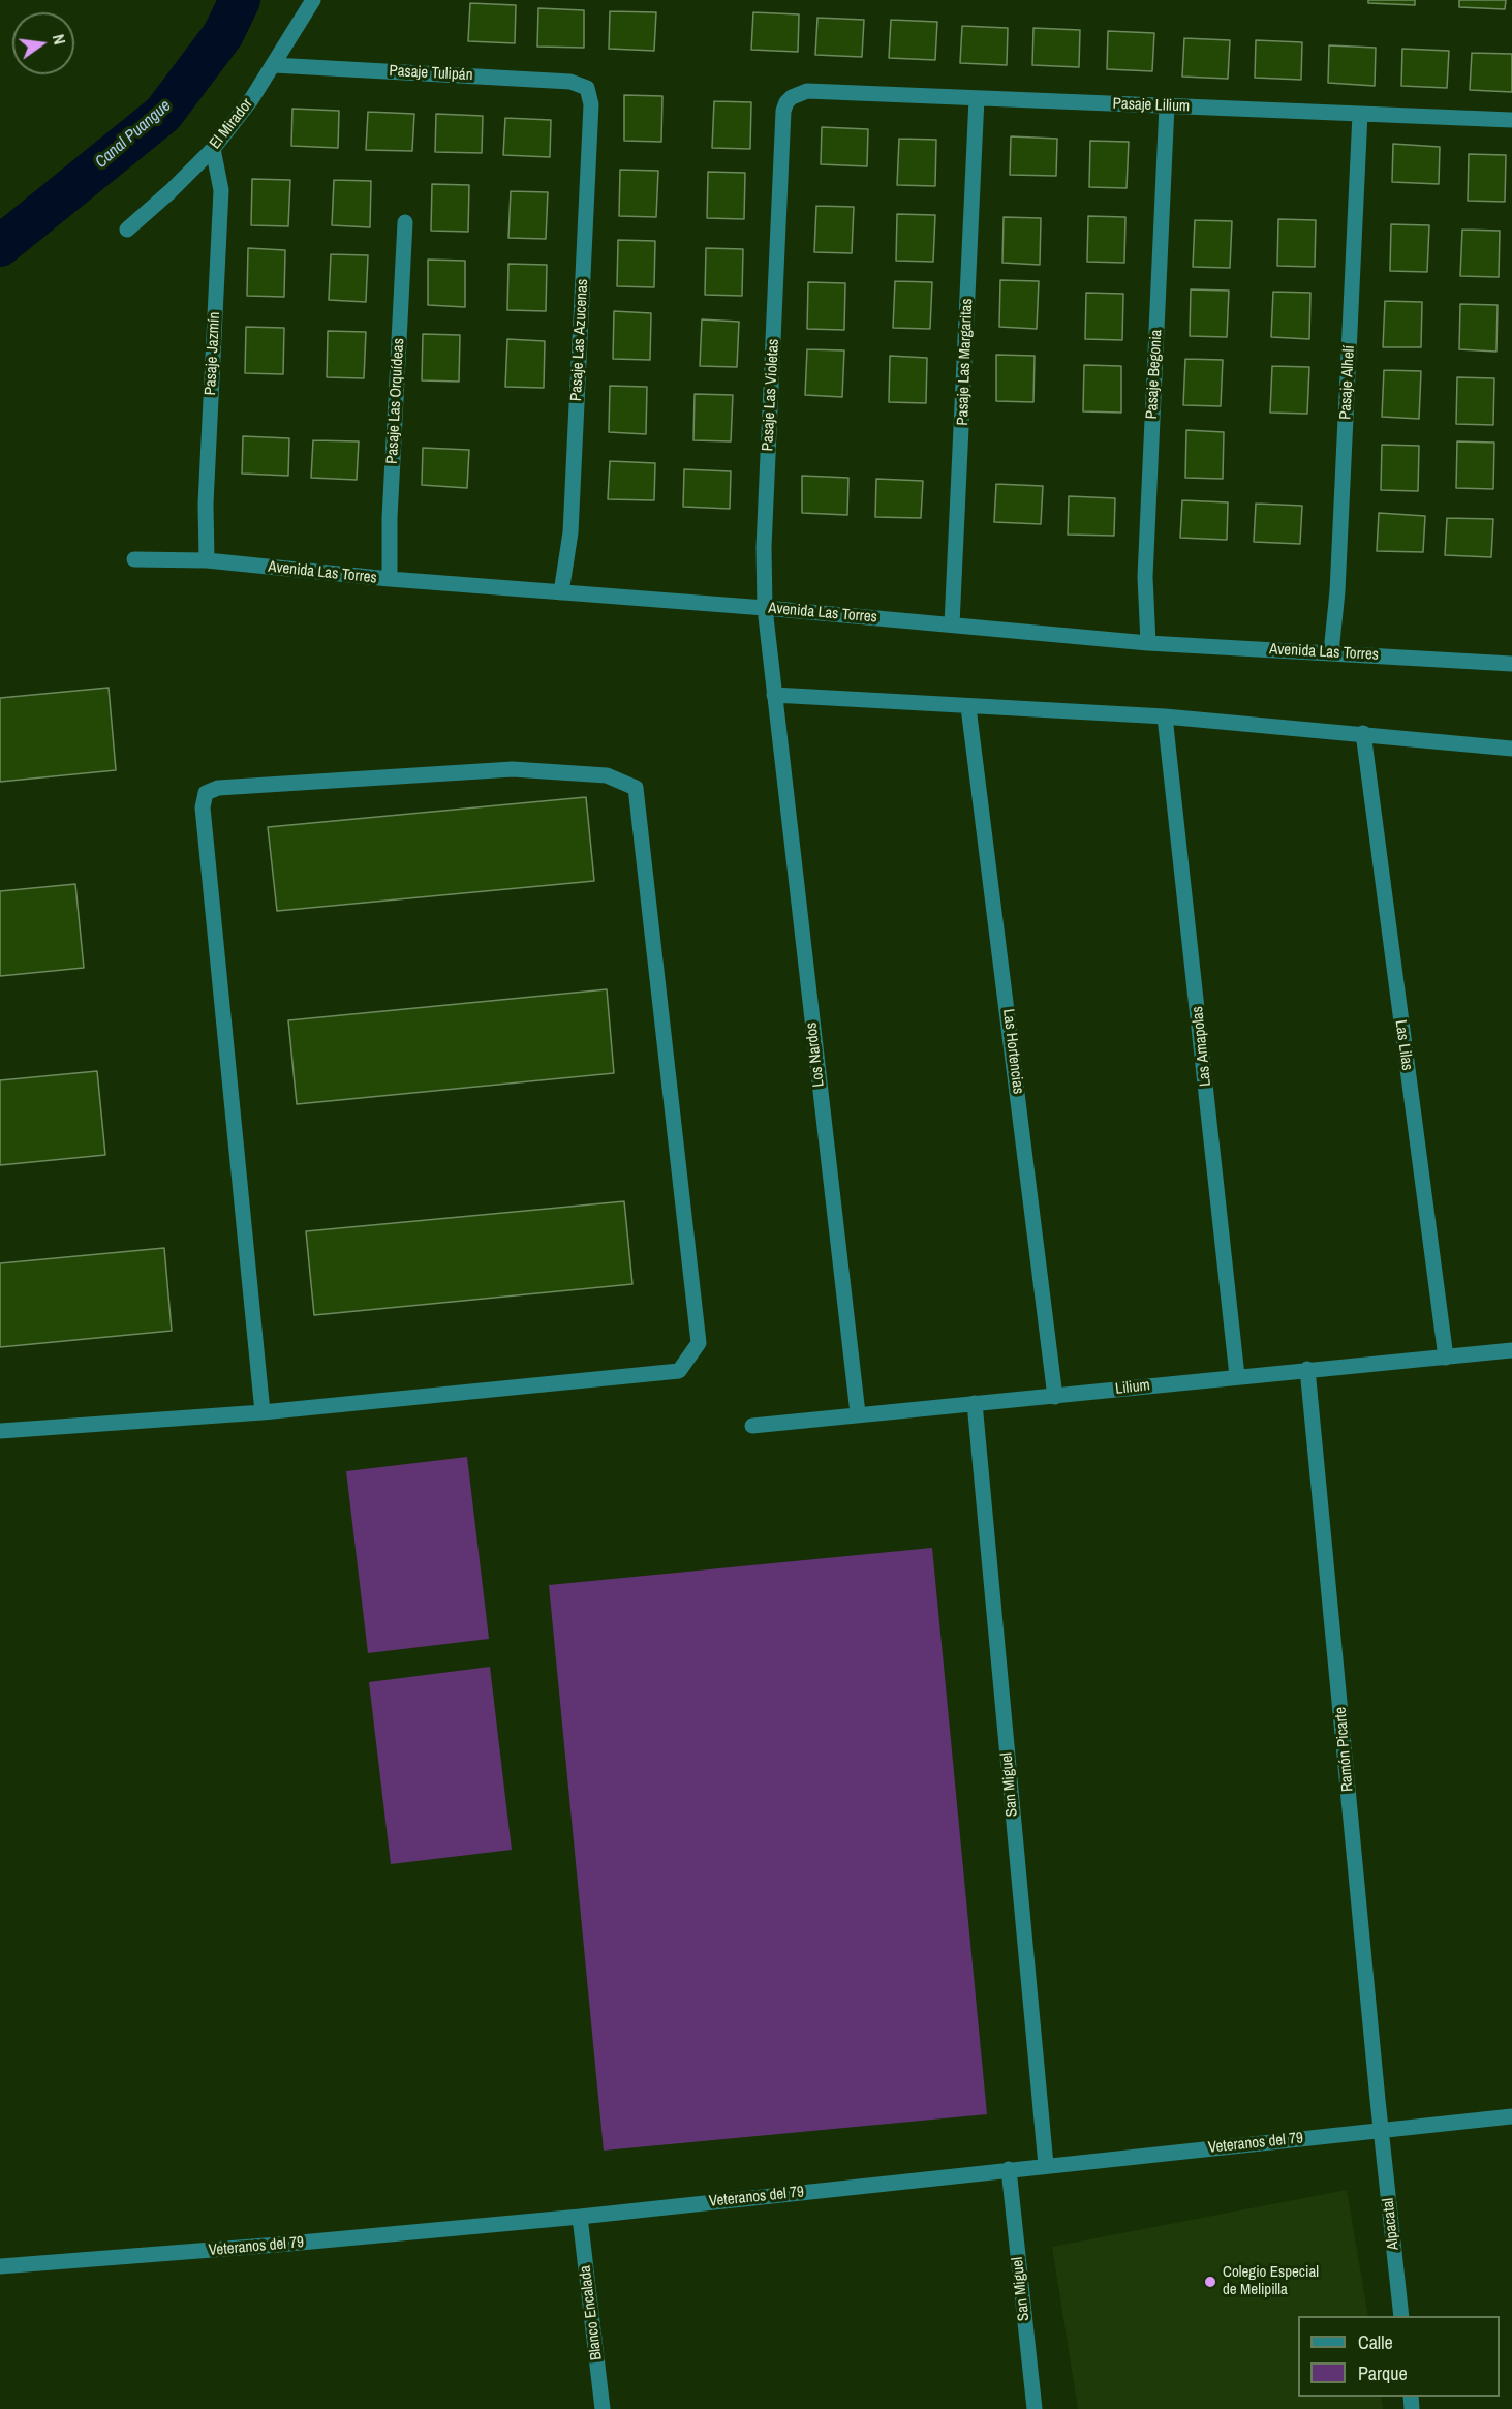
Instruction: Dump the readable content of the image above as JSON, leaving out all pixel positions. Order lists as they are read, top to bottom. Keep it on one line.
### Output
{"streets":{"street":["Pasaje Tulipán","Pasaje Lilium","El Mirador","Pasaje Las Azucenas","Pasaje Jazmín","Pasaje Las Margaritas","Pasaje Begonia","Pasaje Alhelí","Pasaje Las Violetas","Pasaje Las Orquídeas","Avenida Las Torres","Las Lilas","Las Amapolas","Las Hortencias","Los Nardos","Lilium","Ramón Picarte","San Miguel","Veteranos del 79","Alpacatal","Blanco Encalada"]},"crossings":[["Pasaje Tulipán","El Mirador"],["Pasaje Tulipán","Pasaje Las Azucenas"],["Pasaje Lilium","Pasaje Las Margaritas"],["Pasaje Lilium","Pasaje Begonia"],["Pasaje Lilium","Pasaje Alhelí"],["Pasaje Lilium","Pasaje Las Violetas"],["El Mirador","Pasaje Jazmín"],["Pasaje Las Azucenas","Avenida Las Torres"],["Pasaje Jazmín","Avenida Las Torres"],["Pasaje Las Margaritas","Avenida Las Torres"],["Pasaje Begonia","Avenida Las Torres"],["Pasaje Alhelí","Avenida Las Torres"],["Pasaje Las Violetas","Avenida Las Torres"],["Pasaje Las Violetas","Los Nardos"],["Pasaje Las Orquídeas","Avenida Las Torres"],["Las Lilas","Lilium"],["Las Amapolas","Lilium"],["Las Hortencias","Lilium"],["Los Nardos","Lilium"],["Lilium","Ramón Picarte"],["Lilium","San Miguel"],["Ramón Picarte","Veteranos del 79"],["Ramón Picarte","Alpacatal"],["San Miguel","Veteranos del 79"],["Veteranos del 79","Alpacatal"],["Veteranos del 79","Blanco Encalada"]],"water":["Canal Puangue"],"places":["Colegio Especial de Melipilla"],"legend":["Calle","Parque"],"north":"right"}
